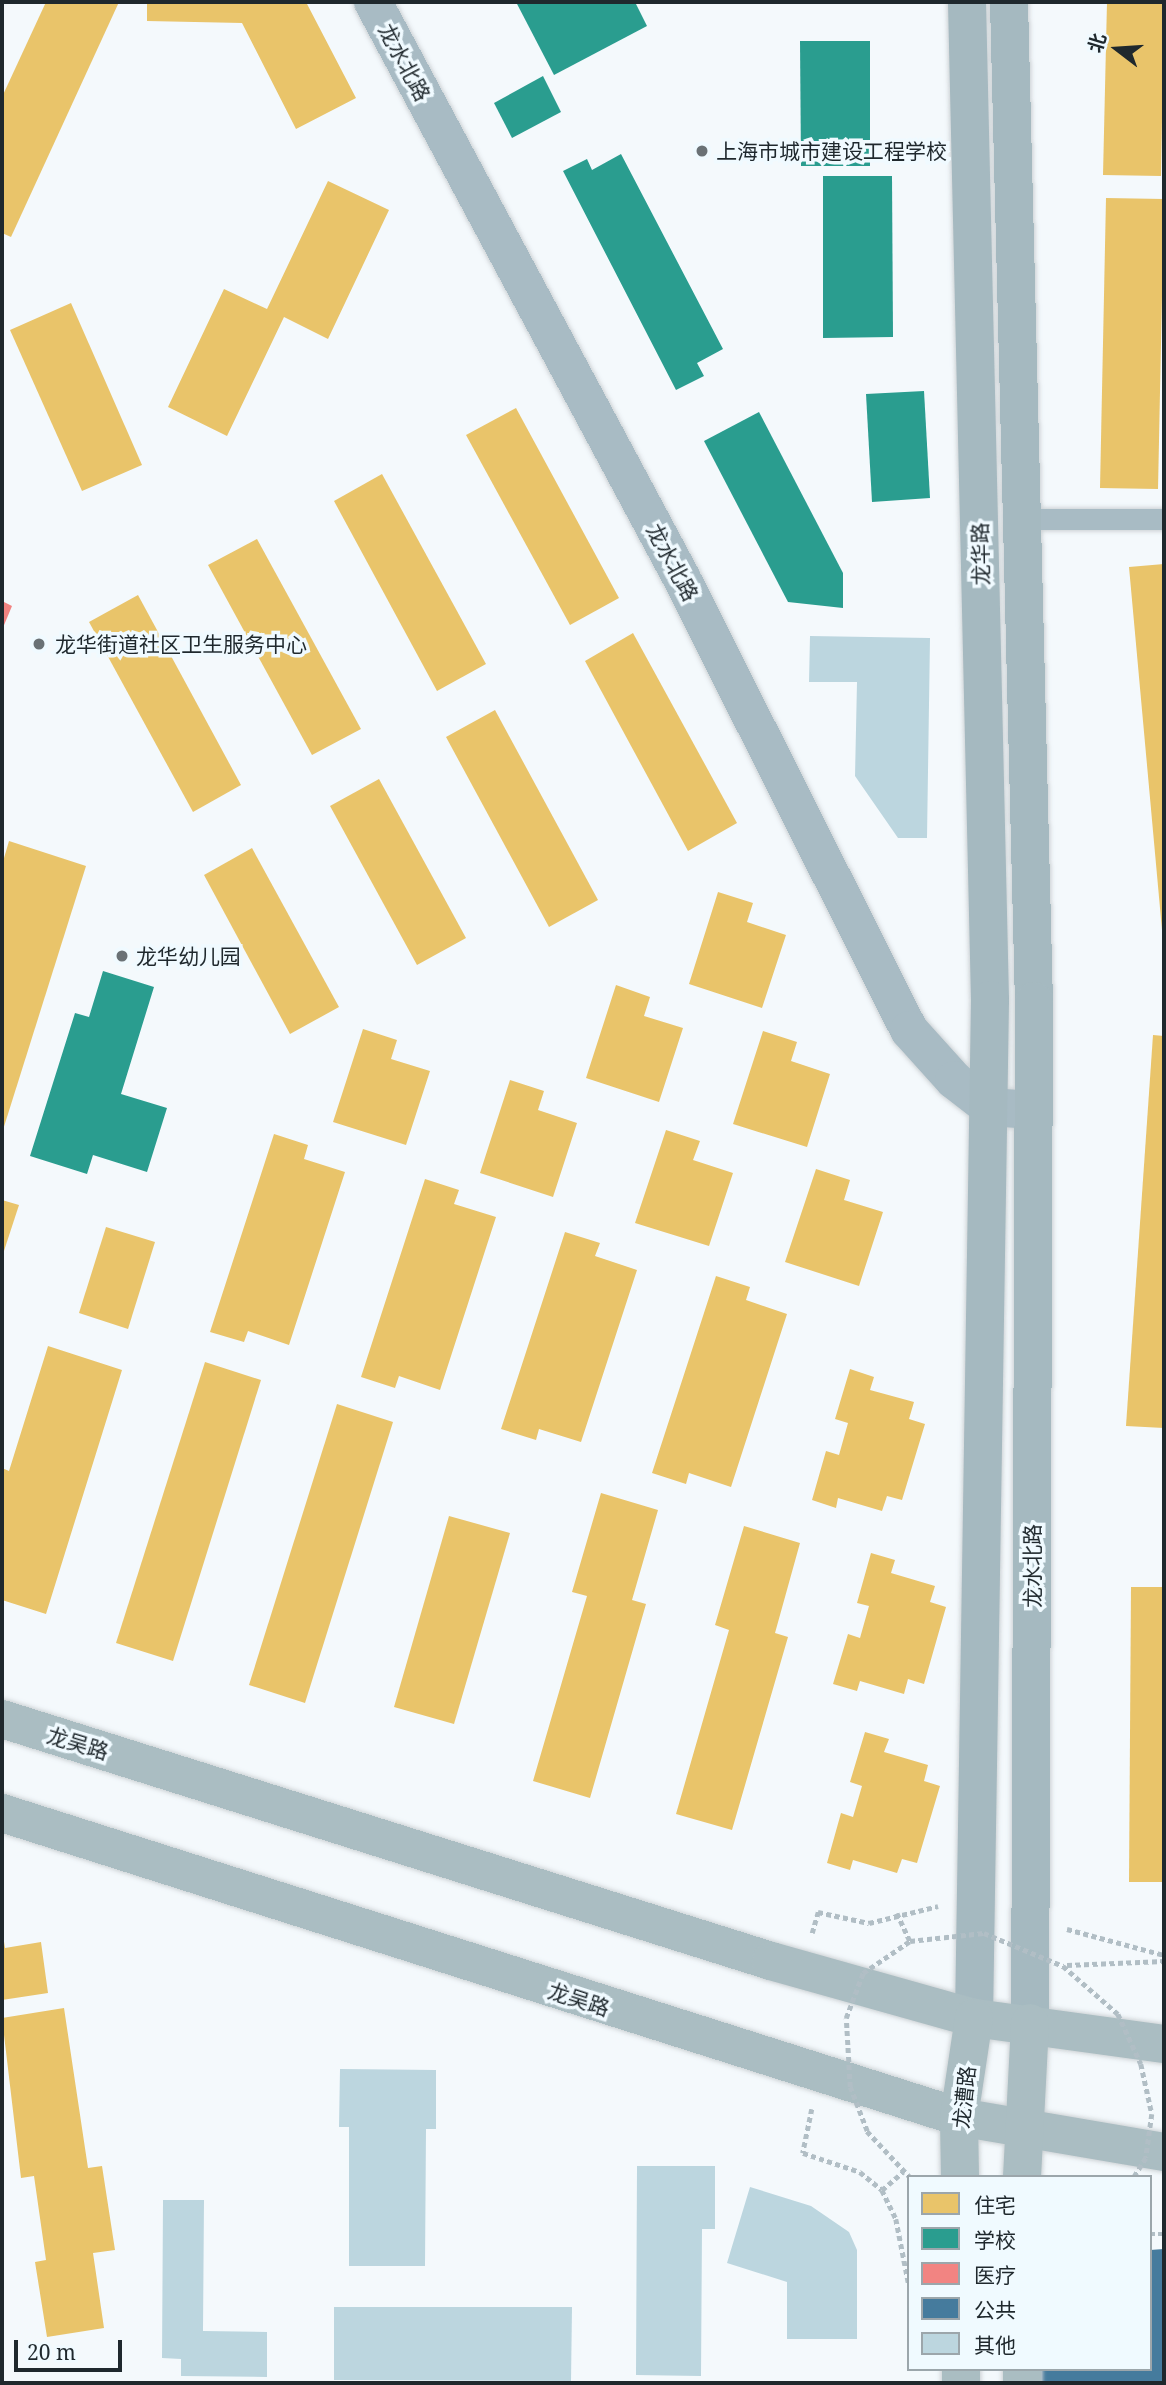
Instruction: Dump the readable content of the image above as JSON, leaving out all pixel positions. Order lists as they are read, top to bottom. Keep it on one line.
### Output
{"streets":{"main road":["龙水北路","龙华路","龙吴路","龙漕路"]},"crossings":[["龙水北路","龙华路"],["龙水北路","龙吴路"],["龙吴路","龙漕路"]],"places":["上海市城市建设工程学校","龙华街道社区卫生服务中心","龙华幼儿园"],"legend":["住宅","学校","医疗","公共","其他"],"scale_bar":"20 m","north":"left"}
